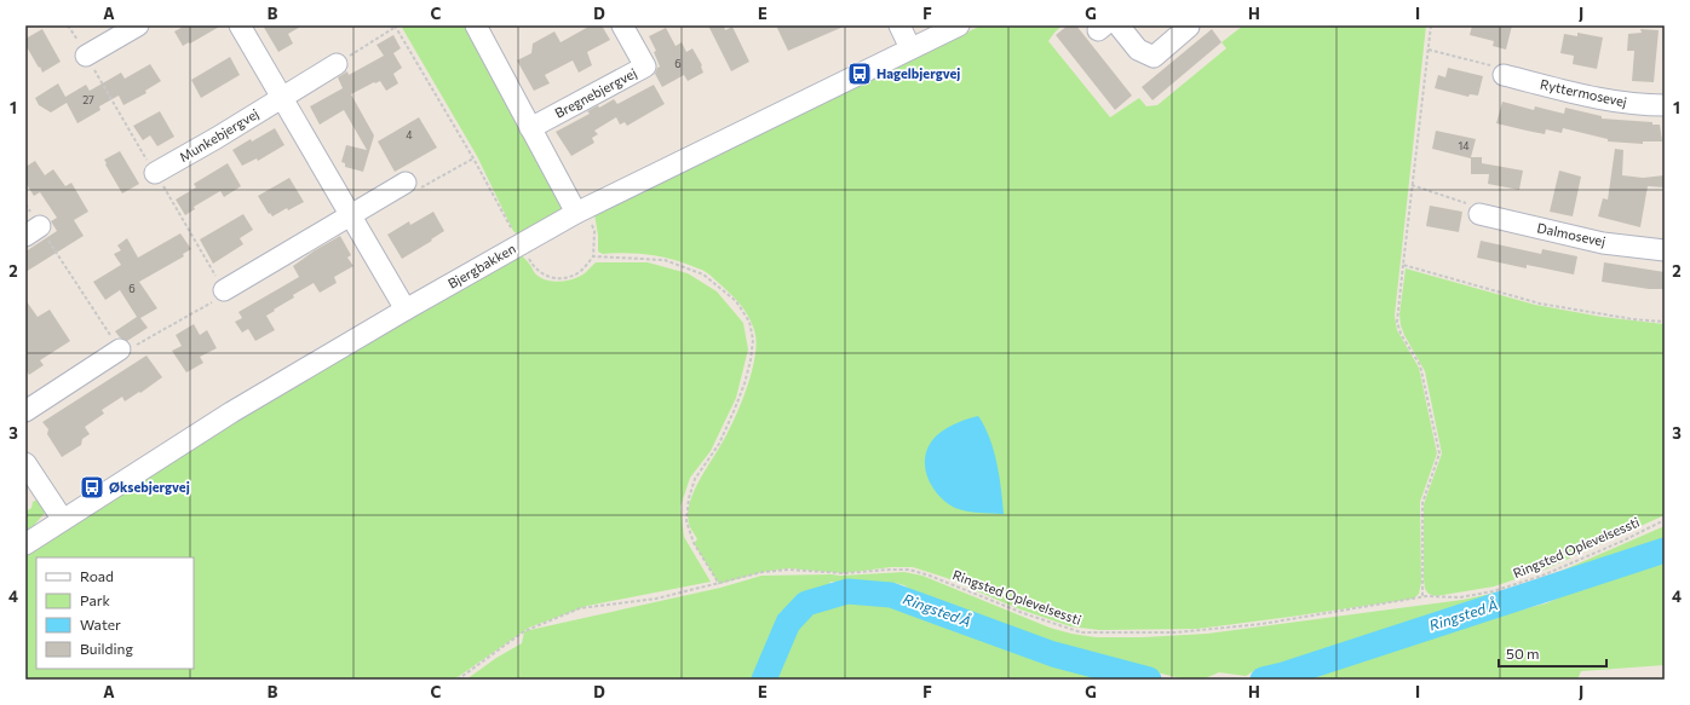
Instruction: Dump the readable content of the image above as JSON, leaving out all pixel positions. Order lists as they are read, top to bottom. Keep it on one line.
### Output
{"streets":{"street":["Bregnebjergvej","Ryttermosevej","Munkebjergvej","Dalmosevej","Bjergbakken"],"path":["Ringsted Oplevelsessti"]},"water":["Ringsted Å"],"places":{"bus stop":["Hagelbjergvej","Øksebjergvej"]},"house_numbers":["6","27","4","14","6"],"legend":["Road","Park","Water","Building"],"scale_bar":"50 m","grid":{"columns":["A","B","C","D","E","F","G","H","I","J"],"rows":["1","2","3","4"]}}
